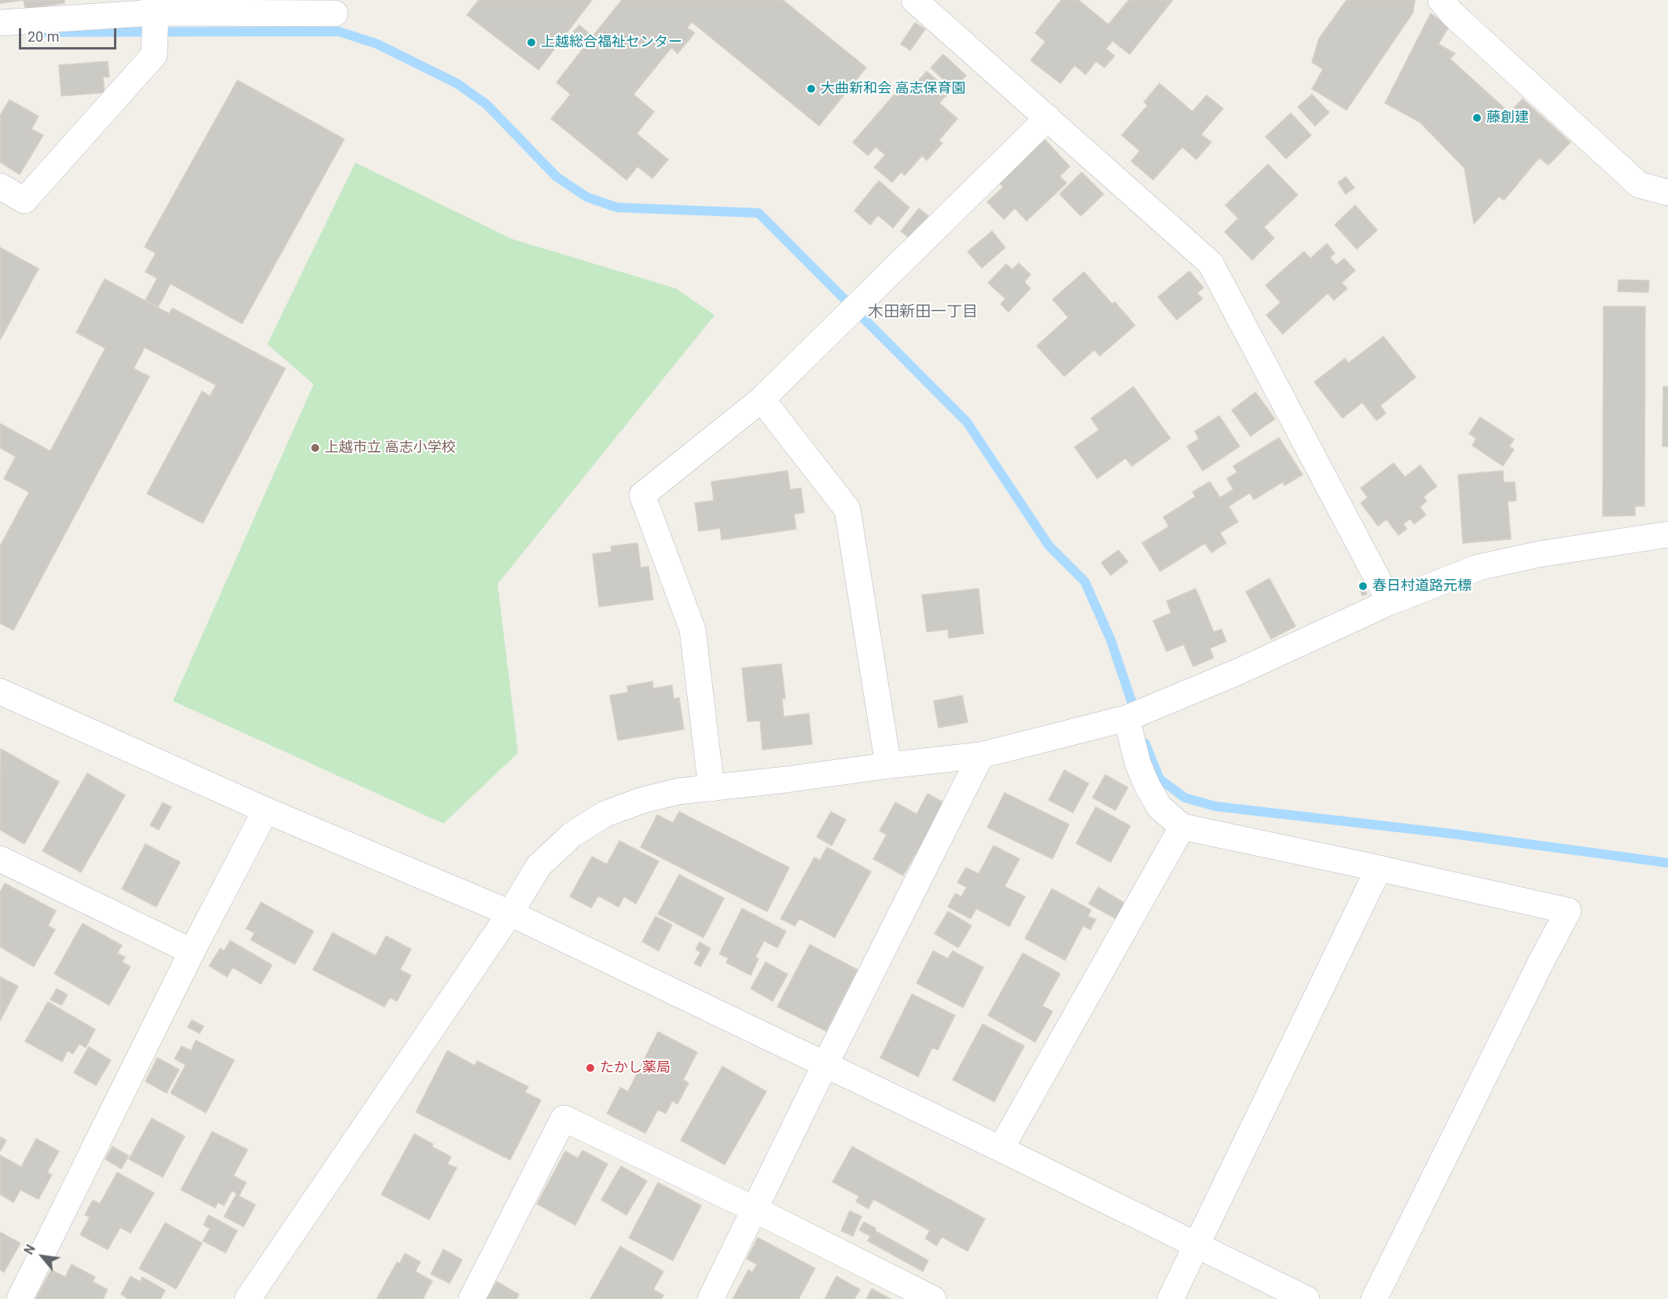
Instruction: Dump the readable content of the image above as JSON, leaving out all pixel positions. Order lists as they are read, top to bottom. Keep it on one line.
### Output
{"districts":["木田新田一丁目"],"places":["上越総合福祉センター","大曲新和会 高志保育園","藤創建","上越市立 高志小学校","春日村道路元標","たかし薬局"],"scale_bar":"20 m","north":"top left"}
